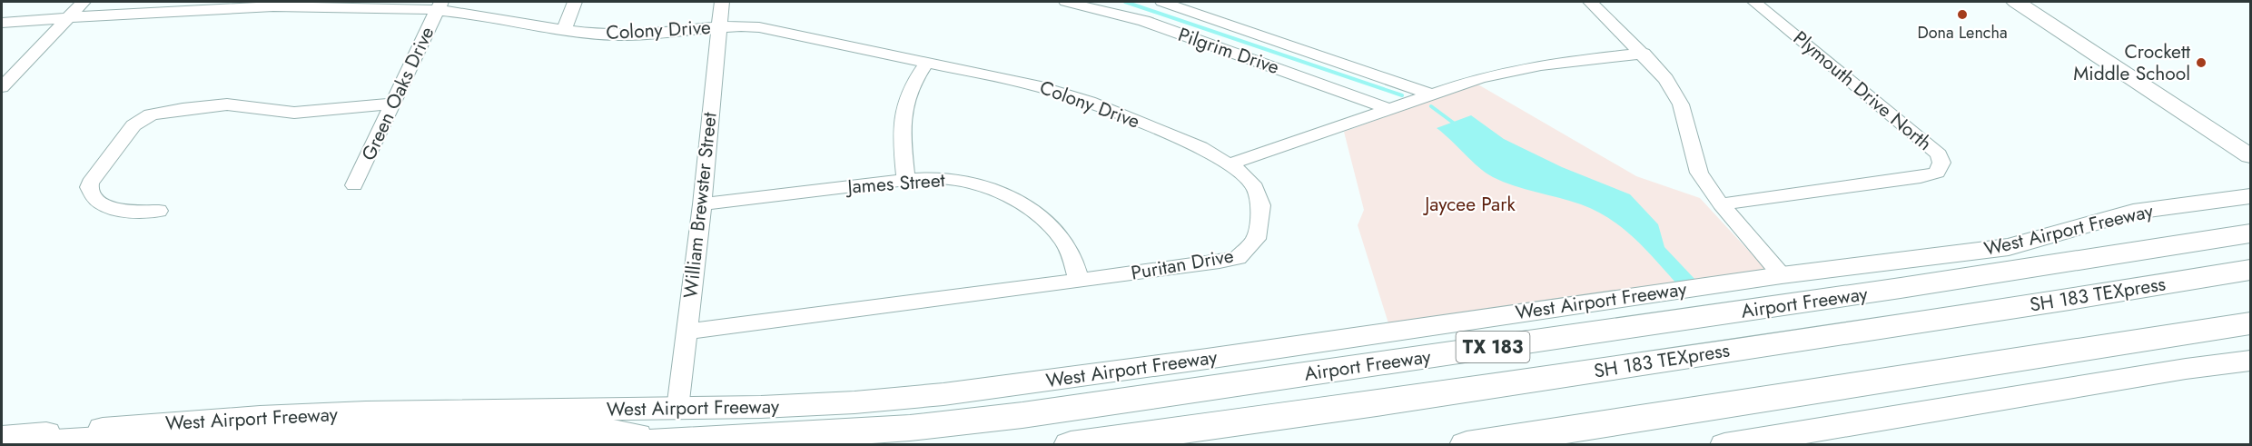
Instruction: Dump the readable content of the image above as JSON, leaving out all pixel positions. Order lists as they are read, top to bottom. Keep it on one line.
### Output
{"streets":{"highway":["SH 183 TEXpress","Airport Freeway","TX 183"],"main road":["West Airport Freeway"],"street":["Colony Drive","Pilgrim Drive","Plymouth Drive North","Green Oaks Drive","James Street","William Brewster Street","Puritan Drive"]},"crossings":[["Colony Drive","Green Oaks Drive"],["Colony Drive","William Brewster Street"],["Colony Drive","Puritan Drive"],["James Street","William Brewster Street"],["James Street","Puritan Drive"],["William Brewster Street","West Airport Freeway"],["William Brewster Street","Puritan Drive"]],"parks":["Jaycee Park"],"places":["Dona Lencha","Crockett Middle School"]}
